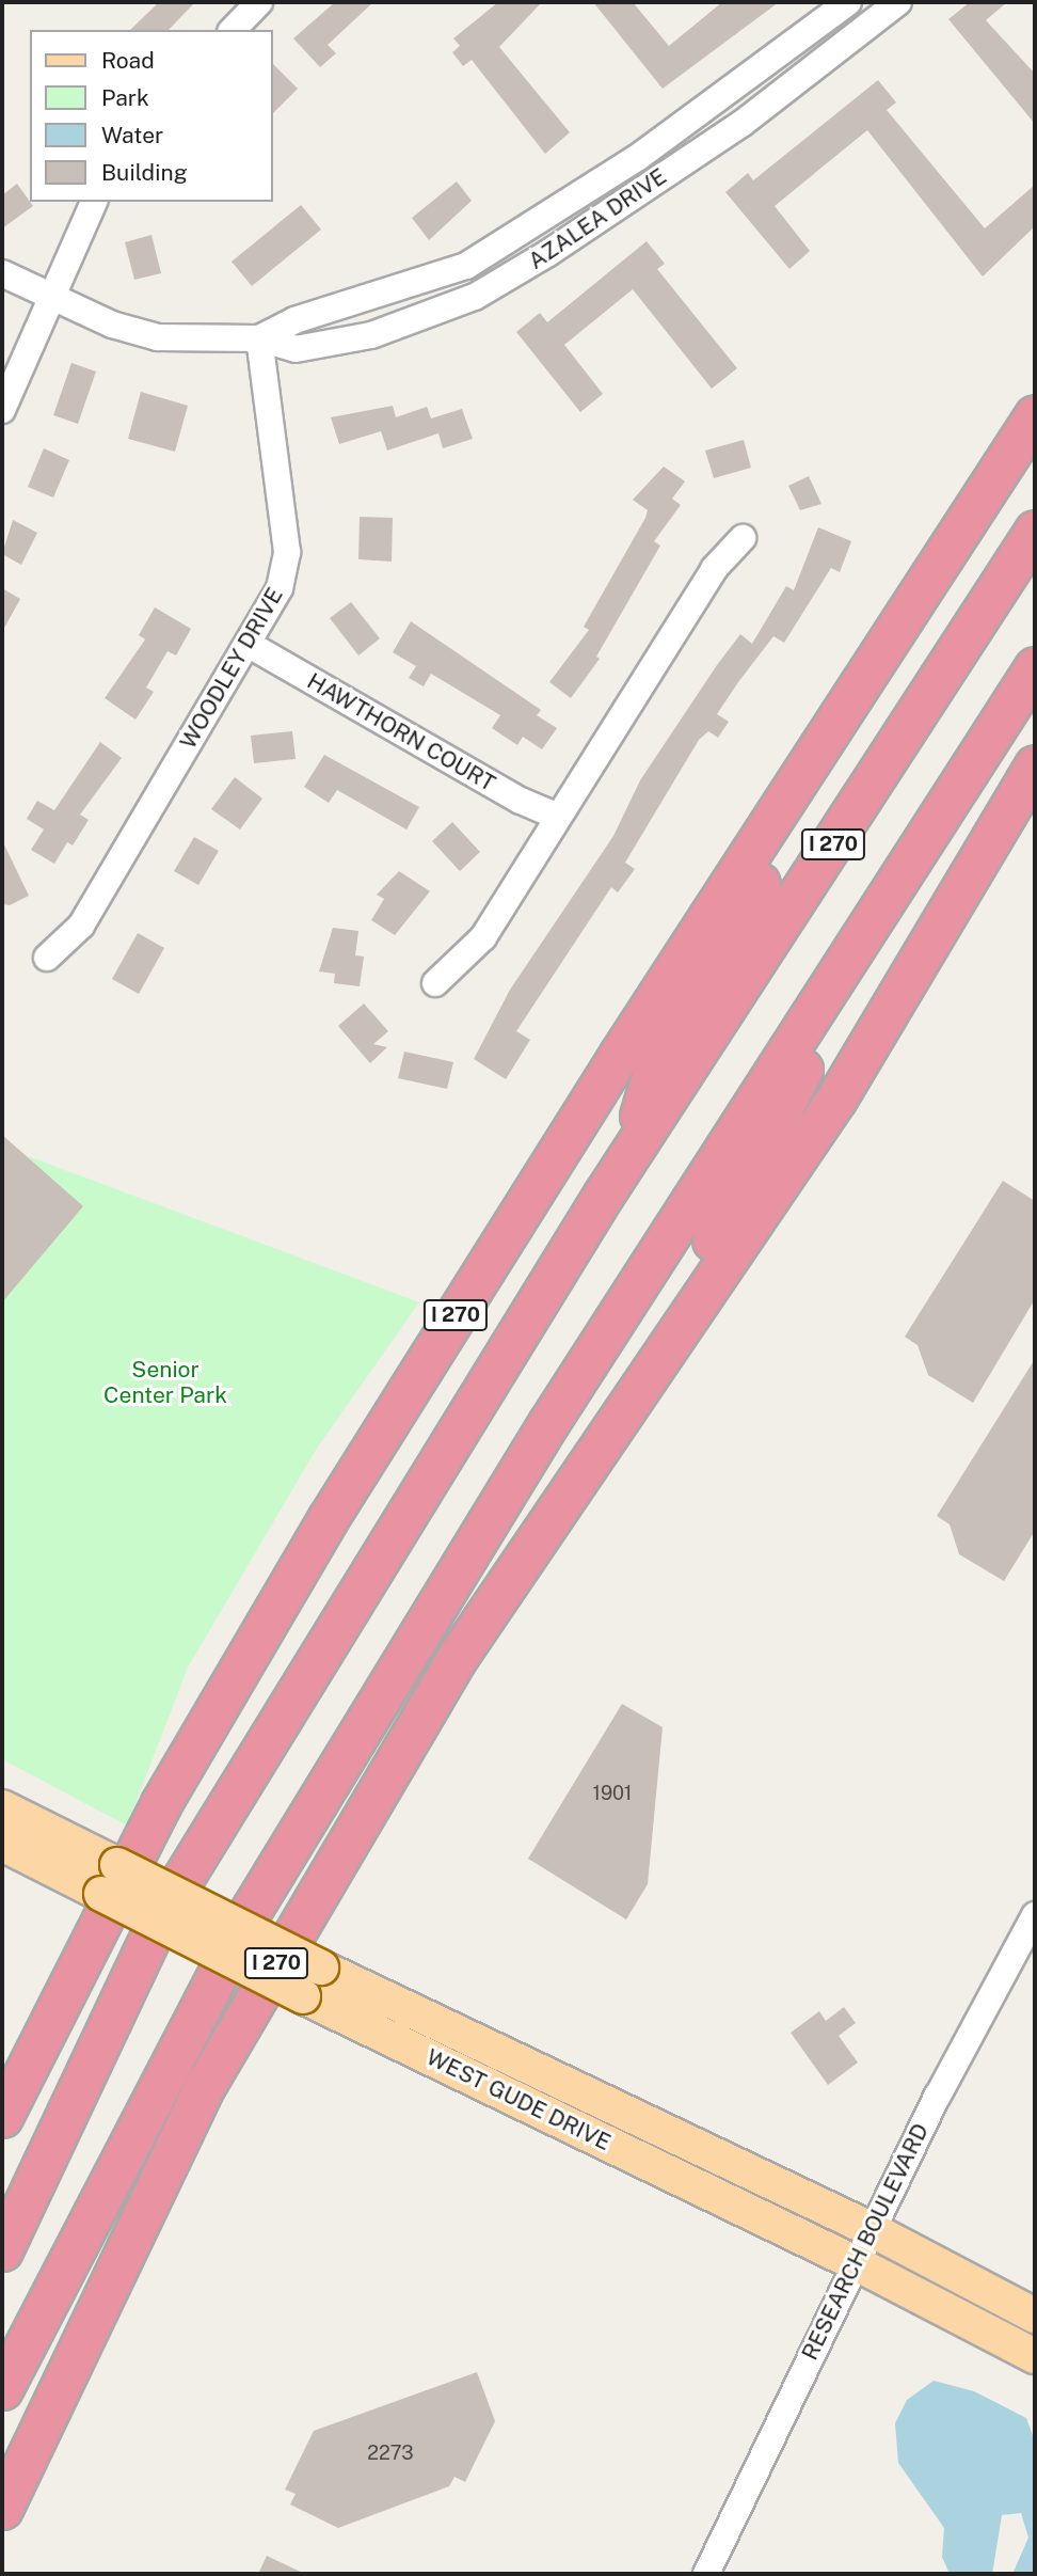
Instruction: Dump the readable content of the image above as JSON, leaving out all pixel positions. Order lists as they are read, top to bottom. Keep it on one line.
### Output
{"streets":{"highway":["I 270"],"main road":["WEST GUDE DRIVE"],"street":["AZALEA DRIVE","WOODLEY DRIVE","HAWTHORN COURT","RESEARCH BOULEVARD"]},"crossings":[["AZALEA DRIVE","WOODLEY DRIVE"],["WOODLEY DRIVE","HAWTHORN COURT"],["WEST GUDE DRIVE","RESEARCH BOULEVARD"]],"parks":["Senior Center Park"],"house_numbers":["1901","2273"],"legend":["Road","Park","Water","Building"]}
